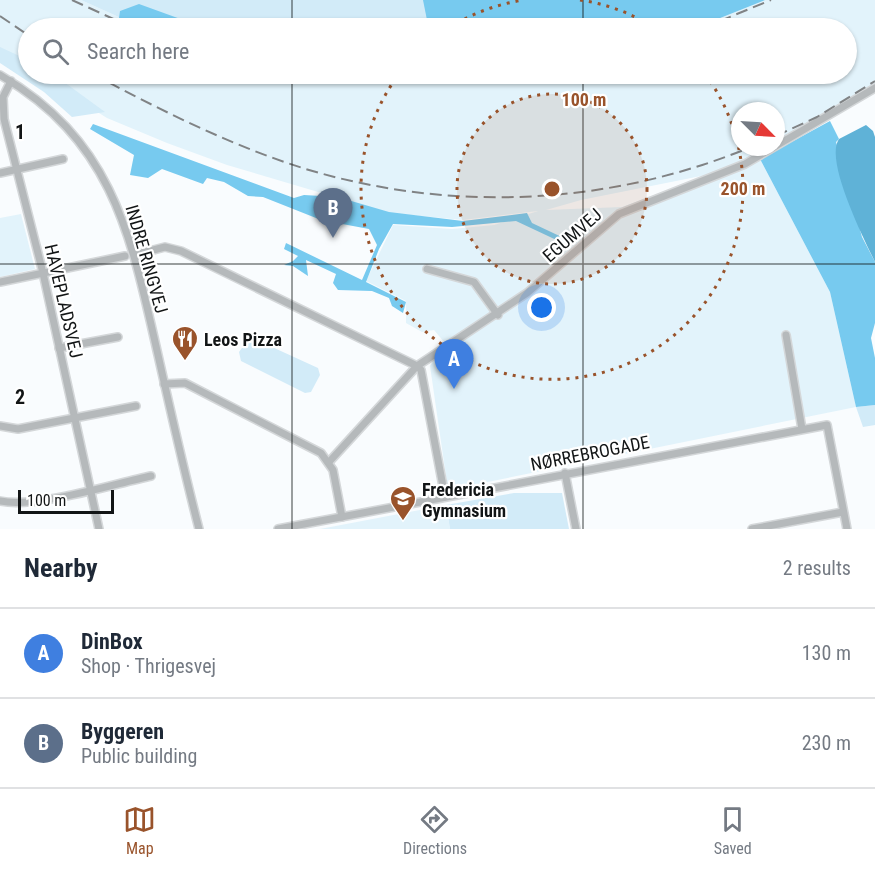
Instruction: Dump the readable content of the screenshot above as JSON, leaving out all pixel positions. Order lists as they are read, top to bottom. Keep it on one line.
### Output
{"streets":{"street":["EGUMVEJ","INDRE RINGVEJ","HAVEPLADSVEJ","NØRREBROGADE"]},"crossings":[["INDRE RINGVEJ","HAVEPLADSVEJ"]],"places":{"restaurant":["Leos Pizza"],"school or university":["Fredericia Gymnasium"]},"scale_bar":"100 m","north":"bottom right","page":{"search":"Search here","pins":["B","A"],"scale":"100 m","heading":["Nearby","2 results"],"list":[{"mark":"A","name":"DinBox","note":"Shop · Thrigesvej","value":"130 m"},{"mark":"B","name":"Byggeren","note":"Public building","value":"230 m"}],"nav":["Map","Directions","Saved"]},"grid":{"rows":["1","2"]},"rings":["100 m","200 m"]}
